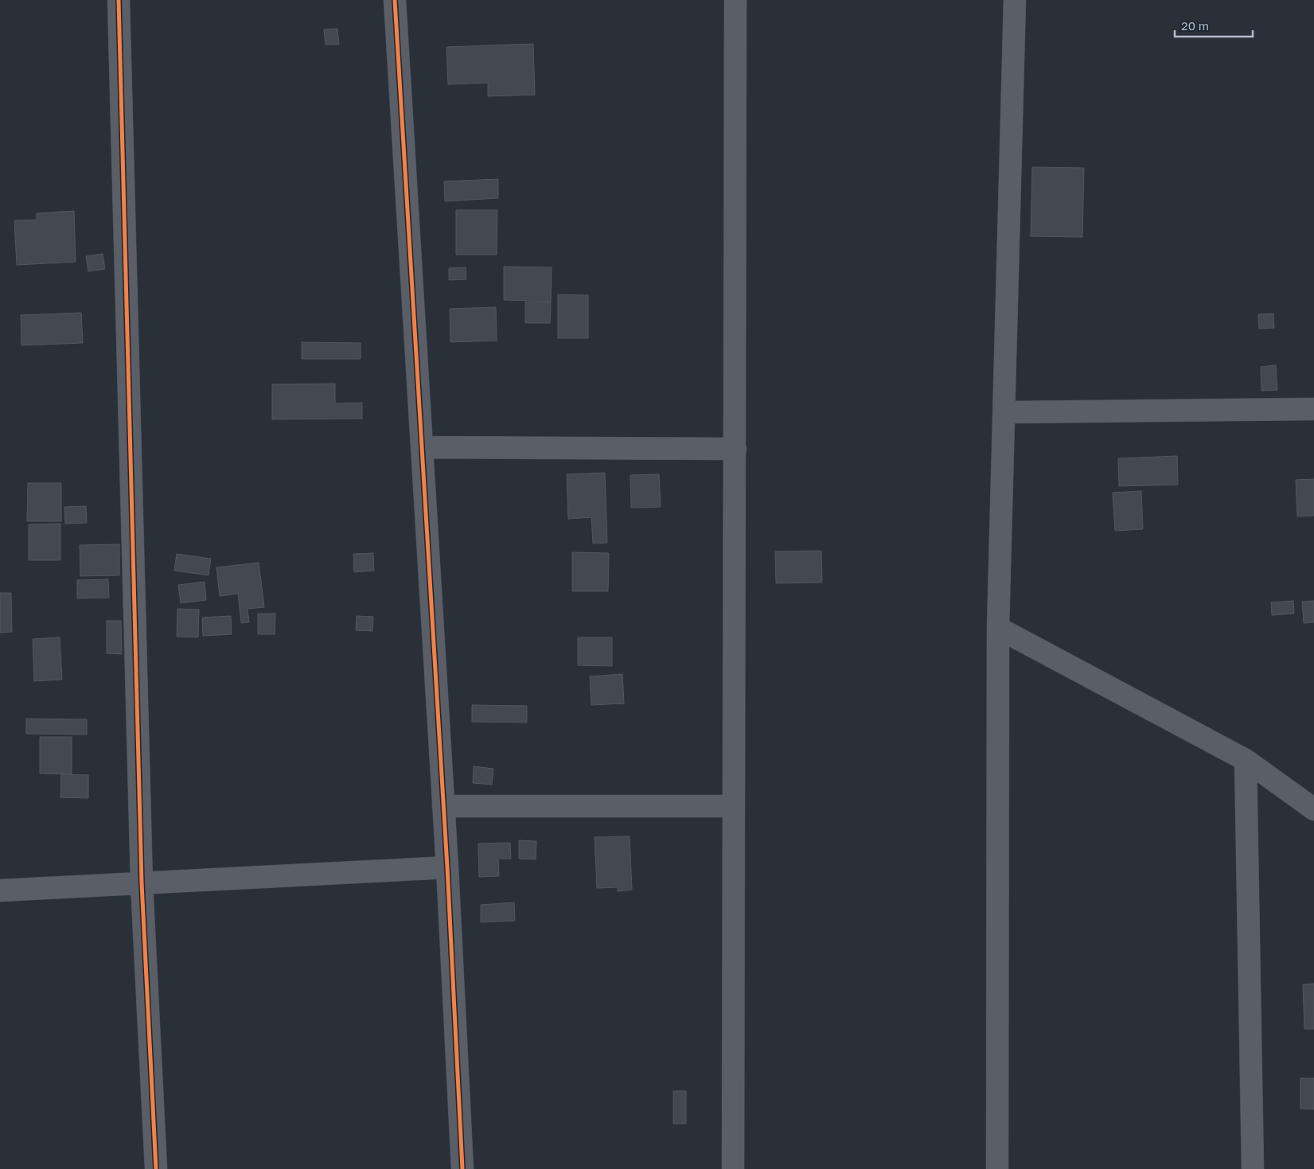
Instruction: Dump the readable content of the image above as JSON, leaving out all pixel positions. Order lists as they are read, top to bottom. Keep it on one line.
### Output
{"scale_bar":"20 m"}
